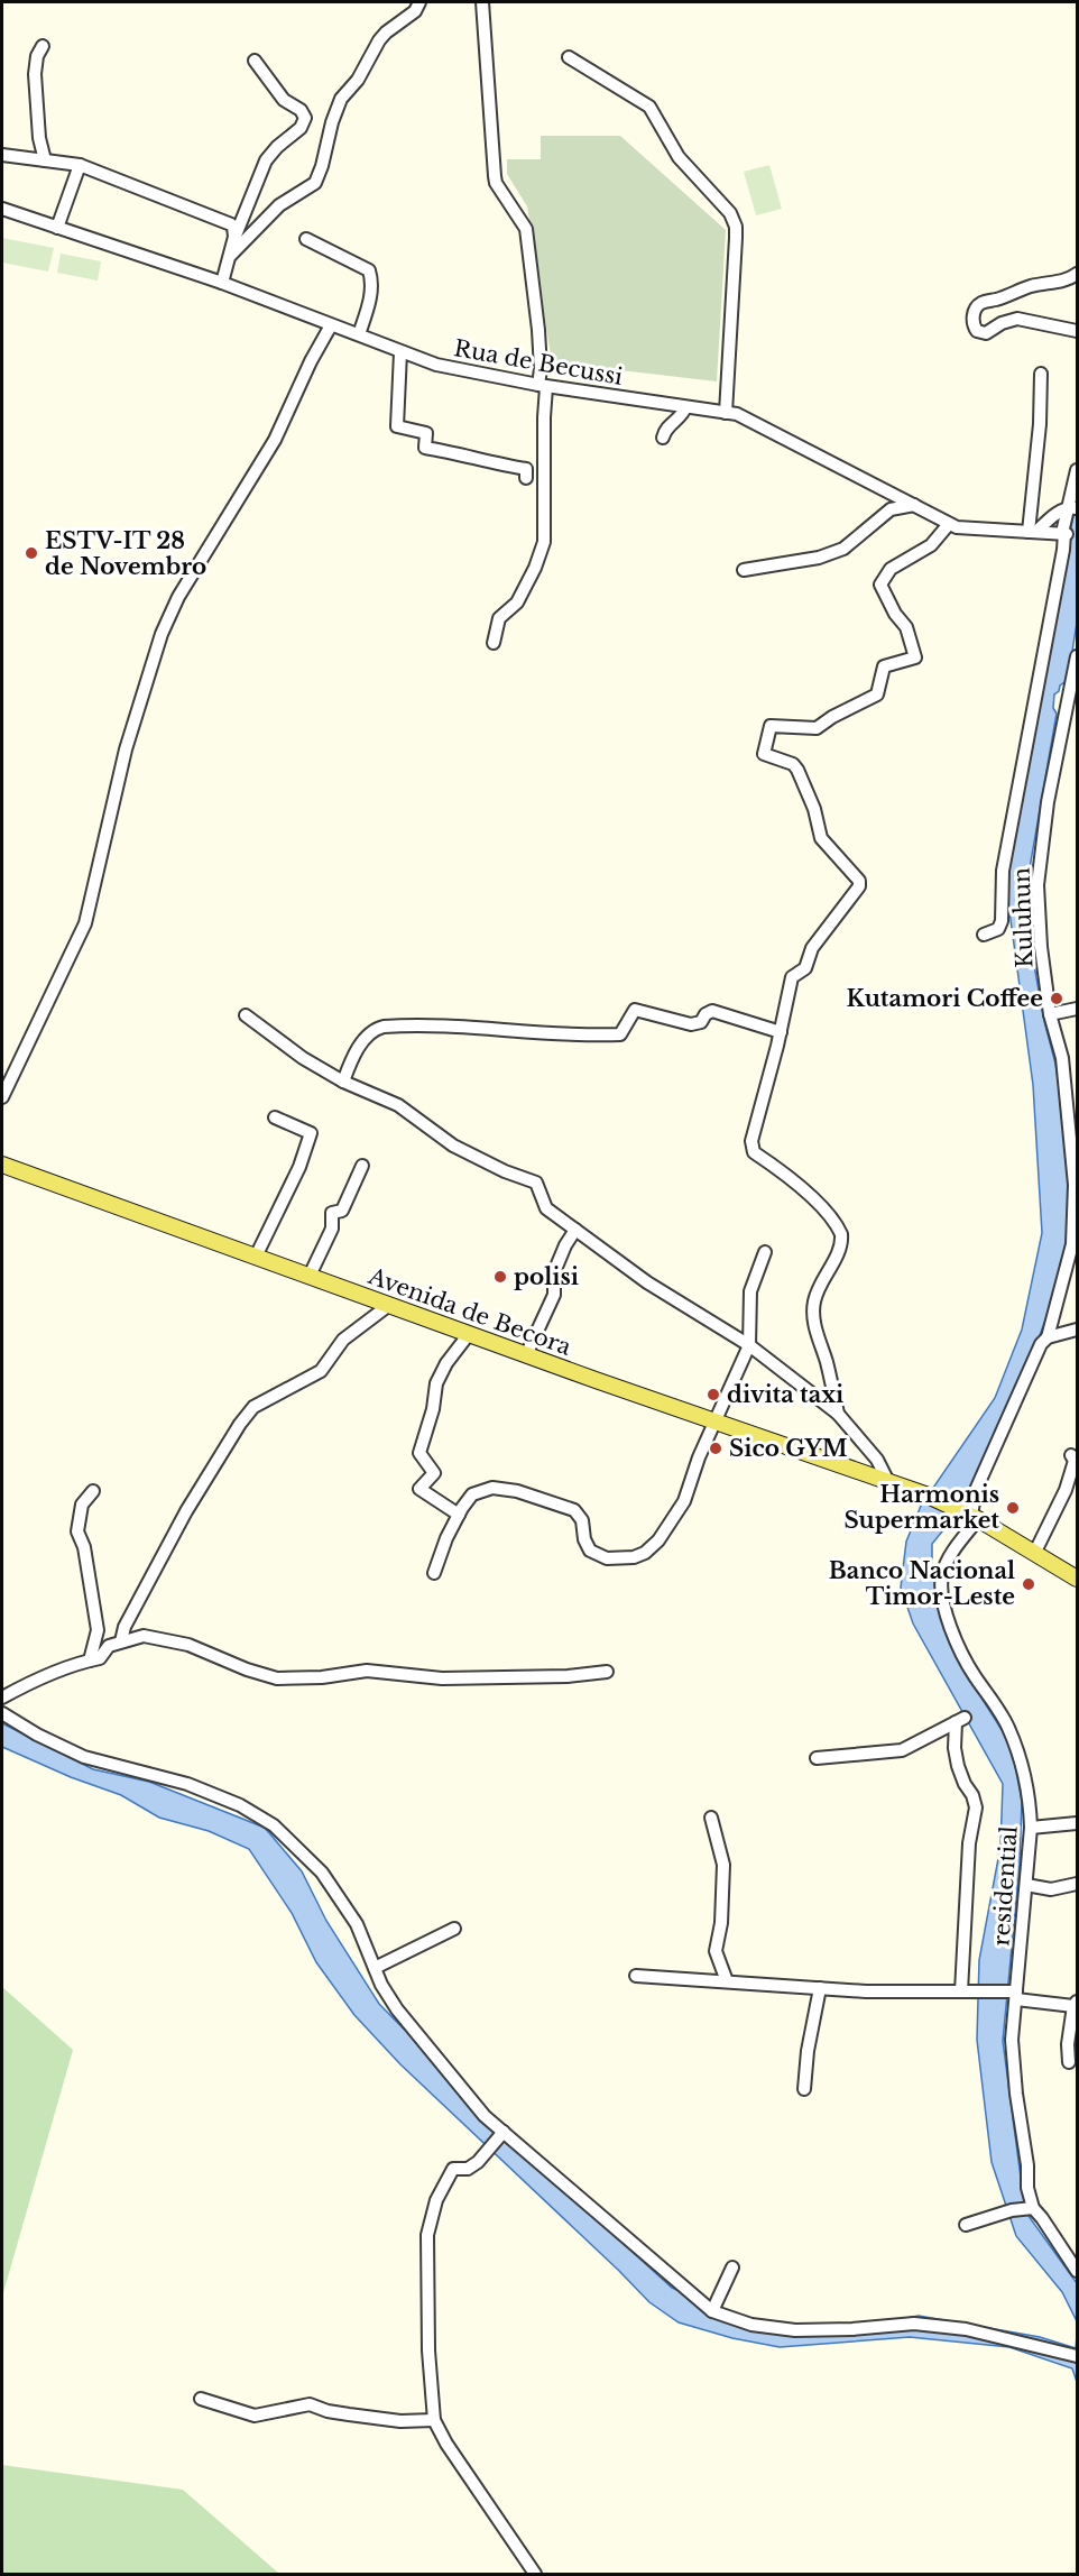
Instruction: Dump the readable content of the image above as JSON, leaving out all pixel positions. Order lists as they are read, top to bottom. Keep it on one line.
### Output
{"streets":{"main road":["Avenida de Becora"],"street":["Rua de Becussi","Kuluhun","residential"]},"crossings":[["Kuluhun","Avenida de Becora"],["Kuluhun","residential"],["Avenida de Becora","residential"]],"places":["ESTV-IT 28 de Novembro","Kutamori Coffee","polisi","divita taxi","Sico GYM","Harmonis Supermarket","Banco Nacional Timor-Leste"]}
